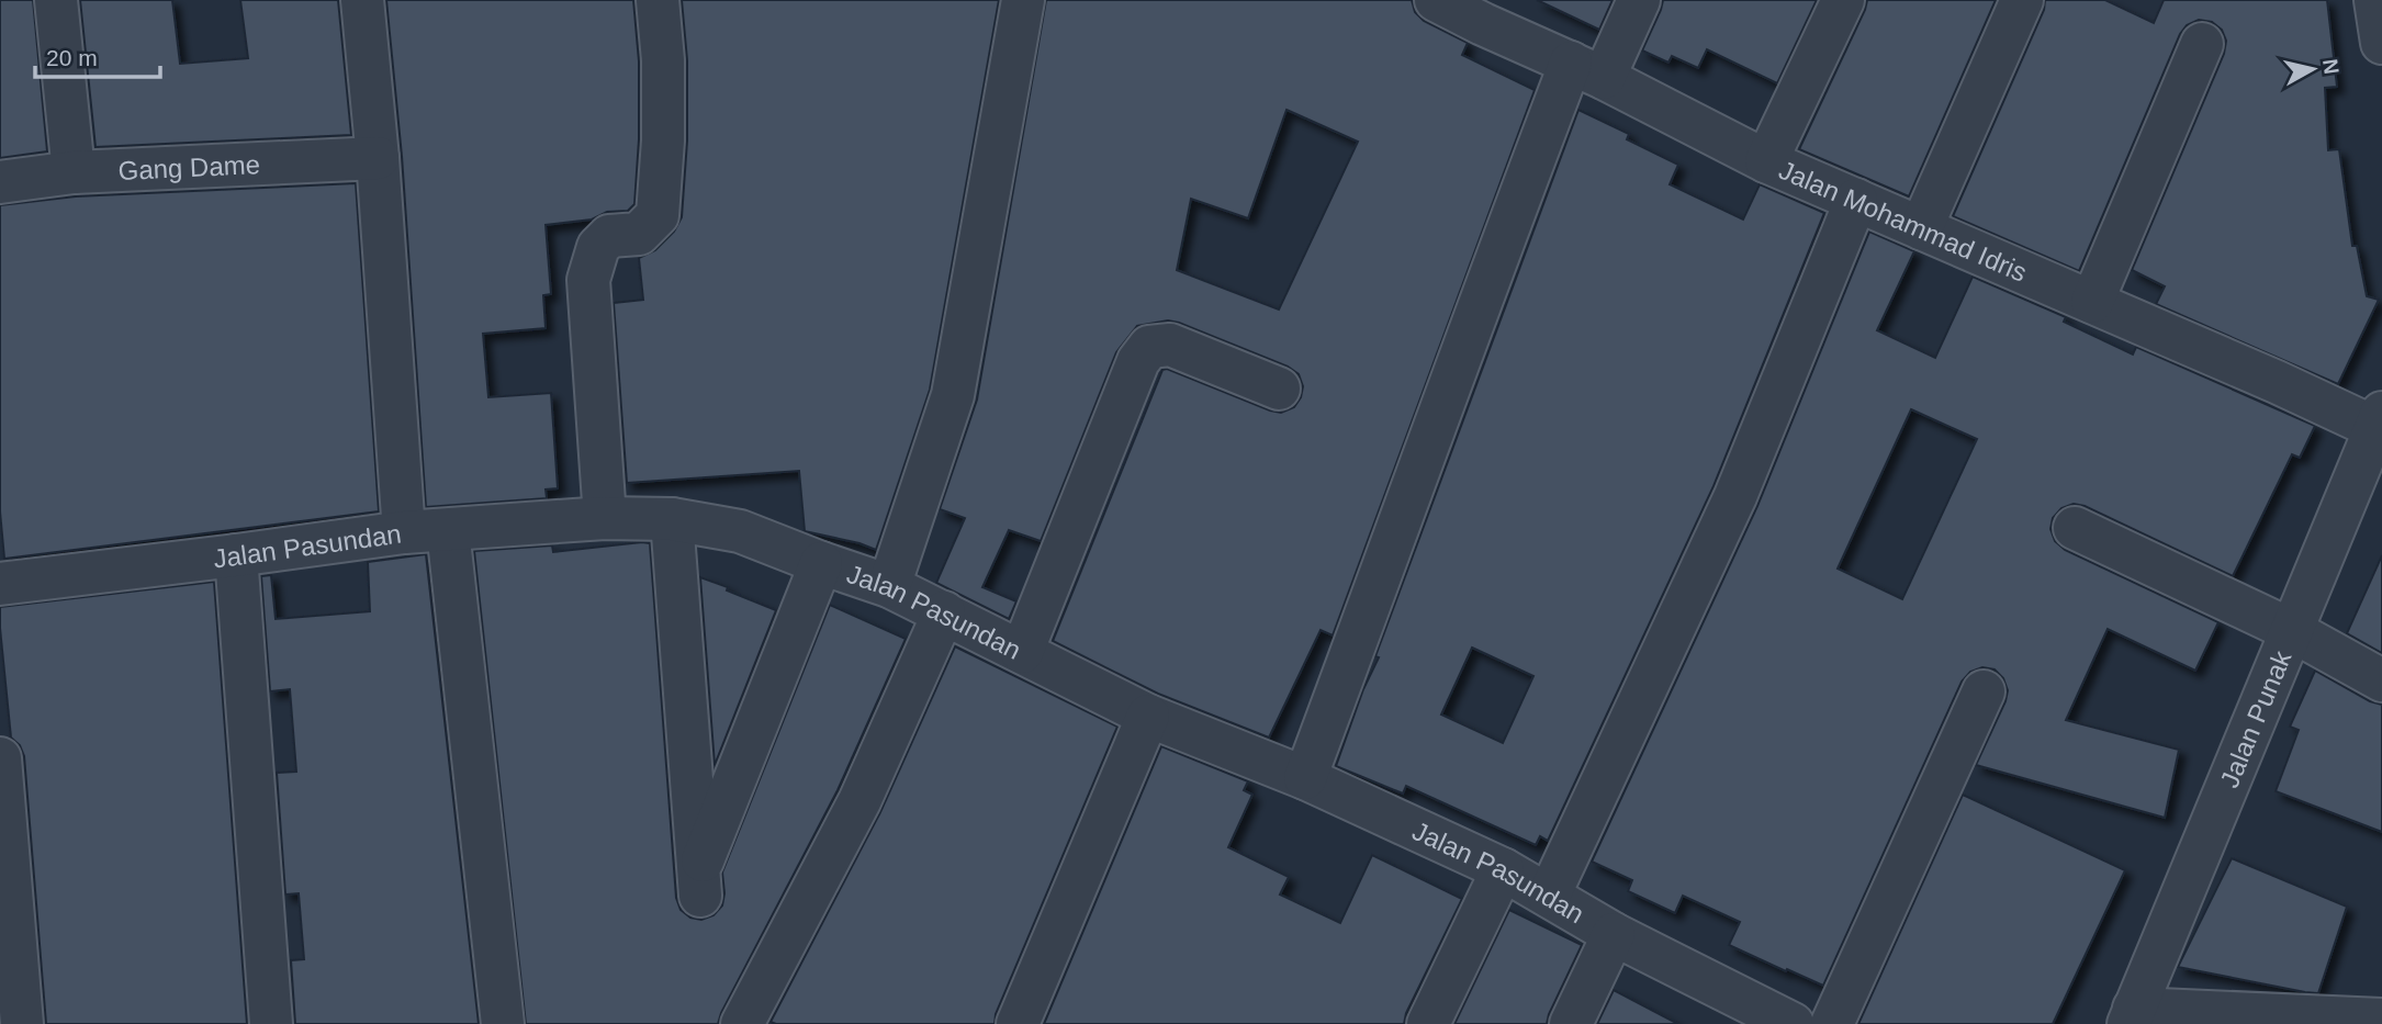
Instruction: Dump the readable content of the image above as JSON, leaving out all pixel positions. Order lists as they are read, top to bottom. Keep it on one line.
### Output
{"streets":{"street":["Gang Dame","Jalan Mohammad Idris","Jalan Pasundan","Jalan Punak"]},"crossings":[["Jalan Mohammad Idris","Jalan Punak"]],"scale_bar":"20 m","north":"right"}
